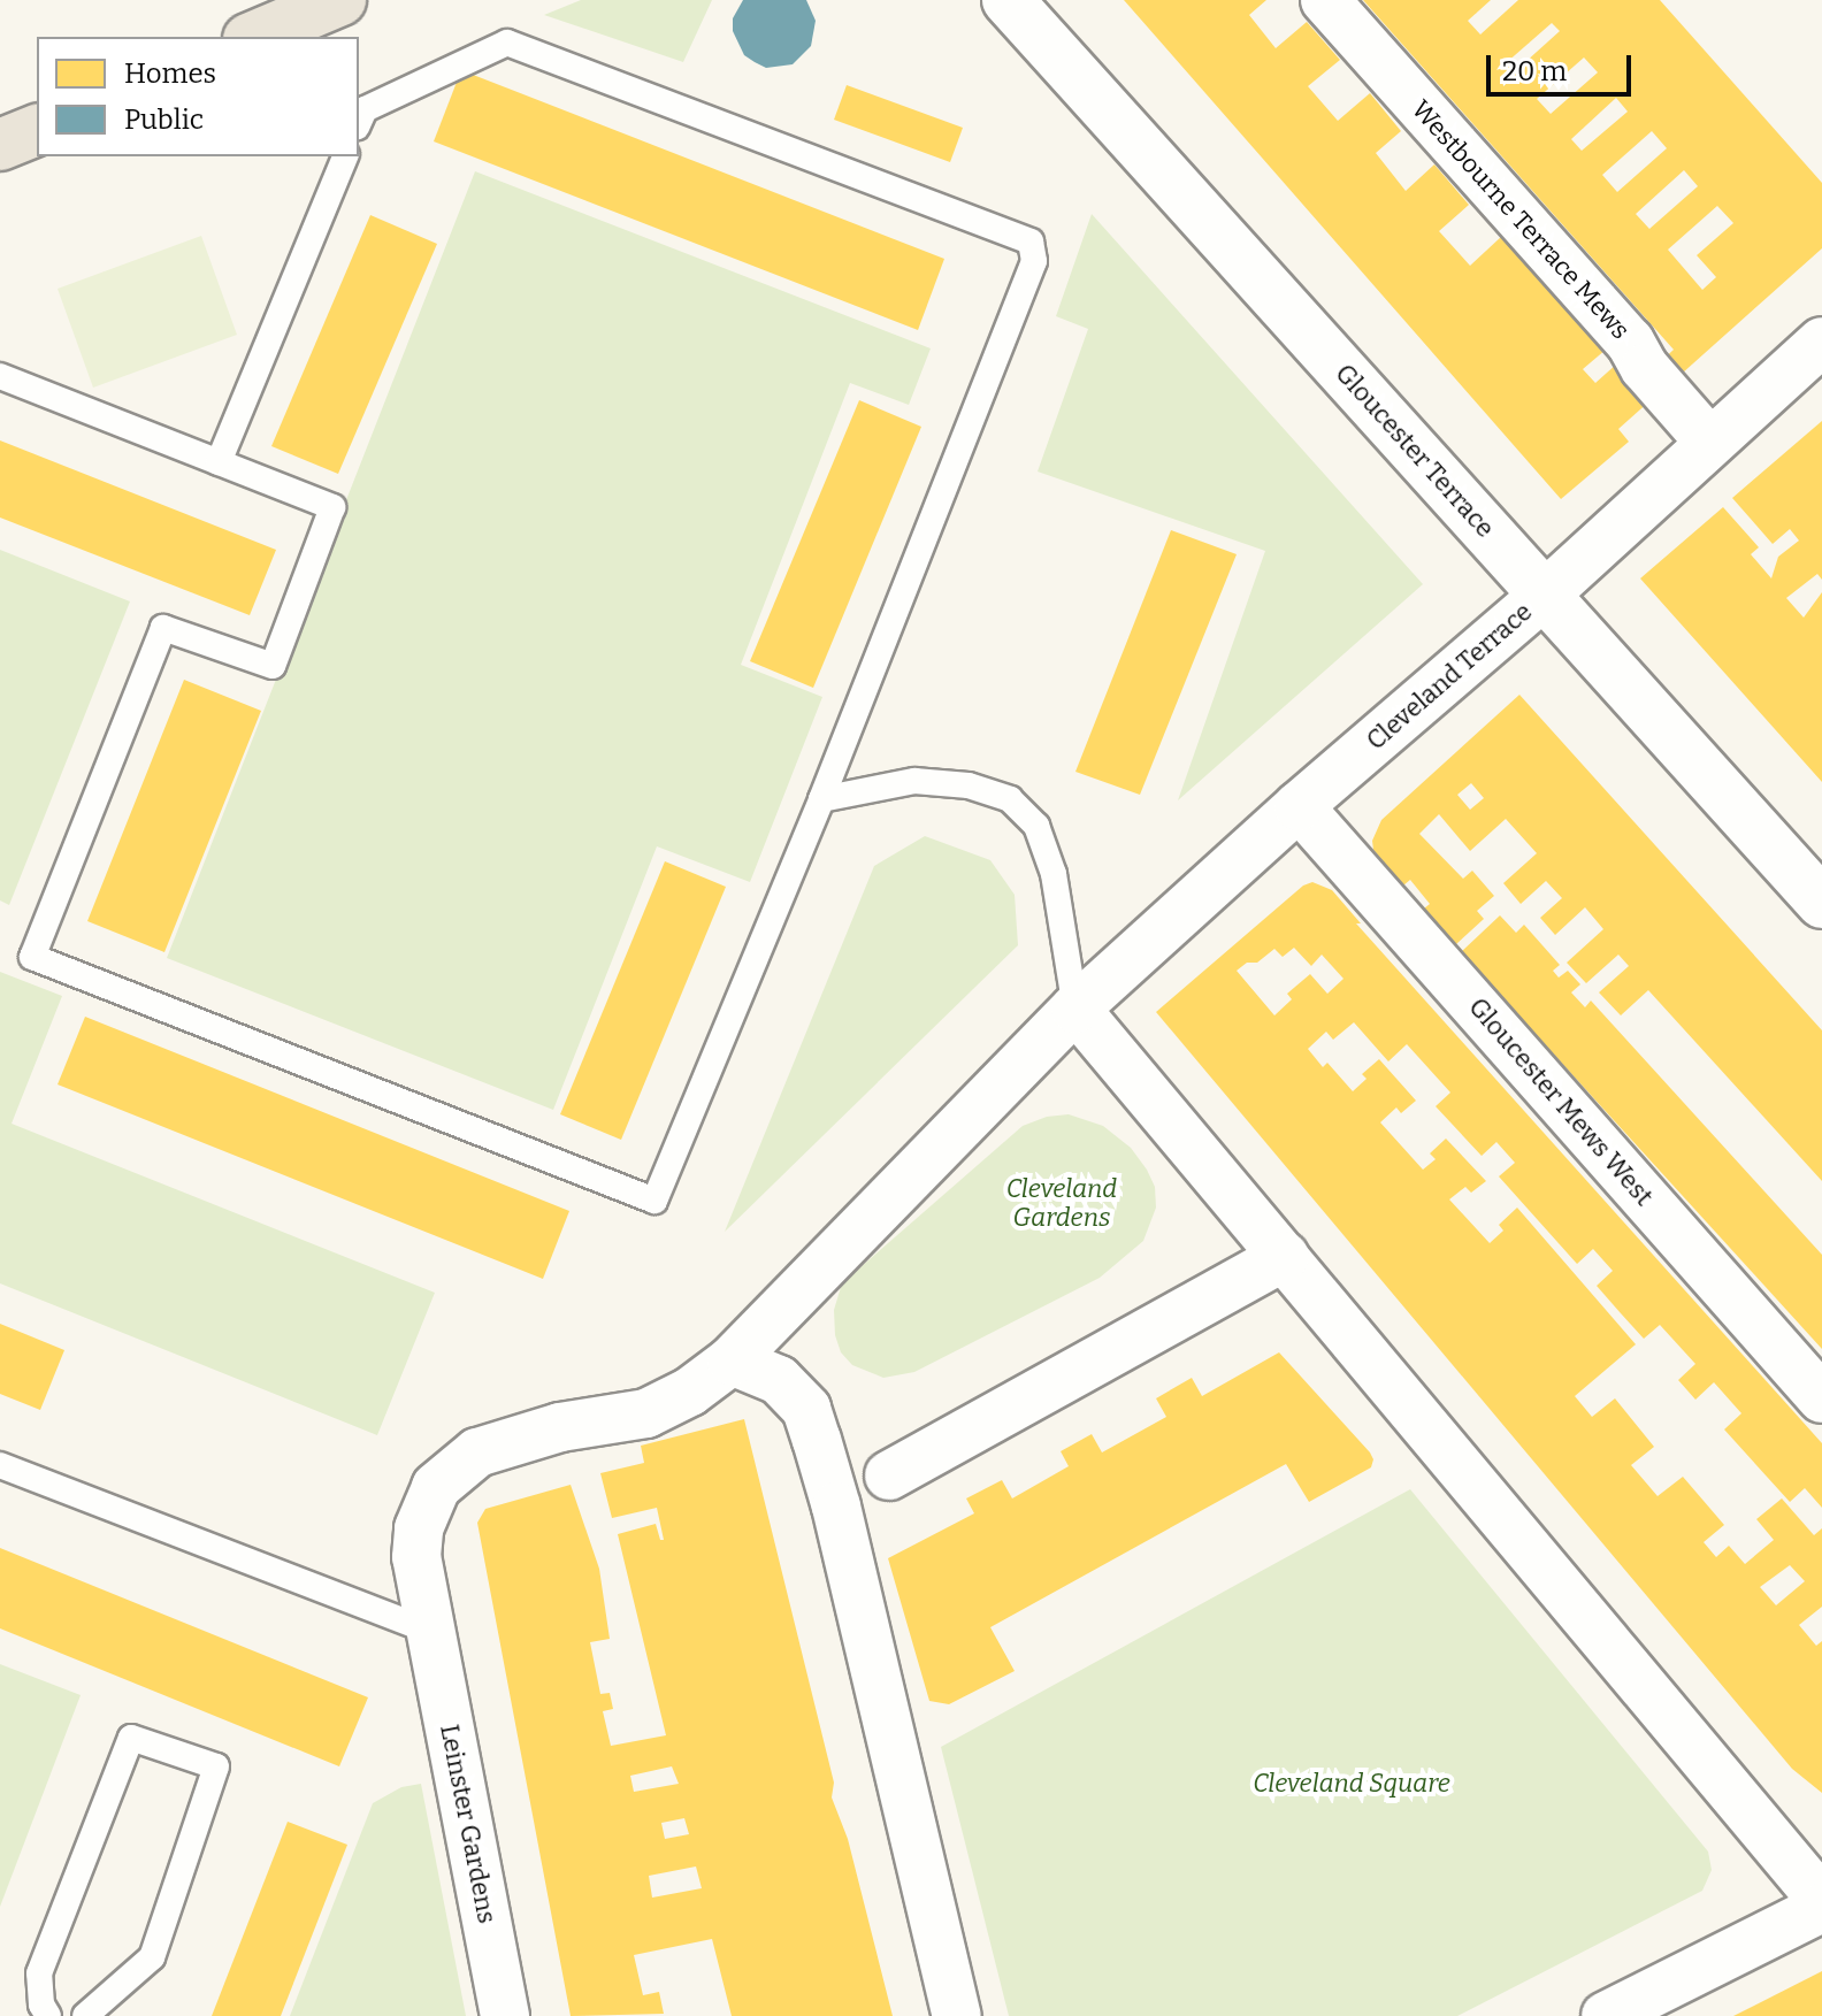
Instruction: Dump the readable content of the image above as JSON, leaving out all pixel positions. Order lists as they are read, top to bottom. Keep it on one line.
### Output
{"streets":{"street":["Westbourne Terrace Mews","Gloucester Terrace","Cleveland Terrace","Gloucester Mews West","Leinster Gardens"]},"crossings":[["Westbourne Terrace Mews","Cleveland Terrace"],["Gloucester Terrace","Cleveland Terrace"],["Cleveland Terrace","Gloucester Mews West"]],"parks":["Cleveland Gardens","Cleveland Square"],"legend":["Homes","Public"],"scale_bar":"20 m"}
